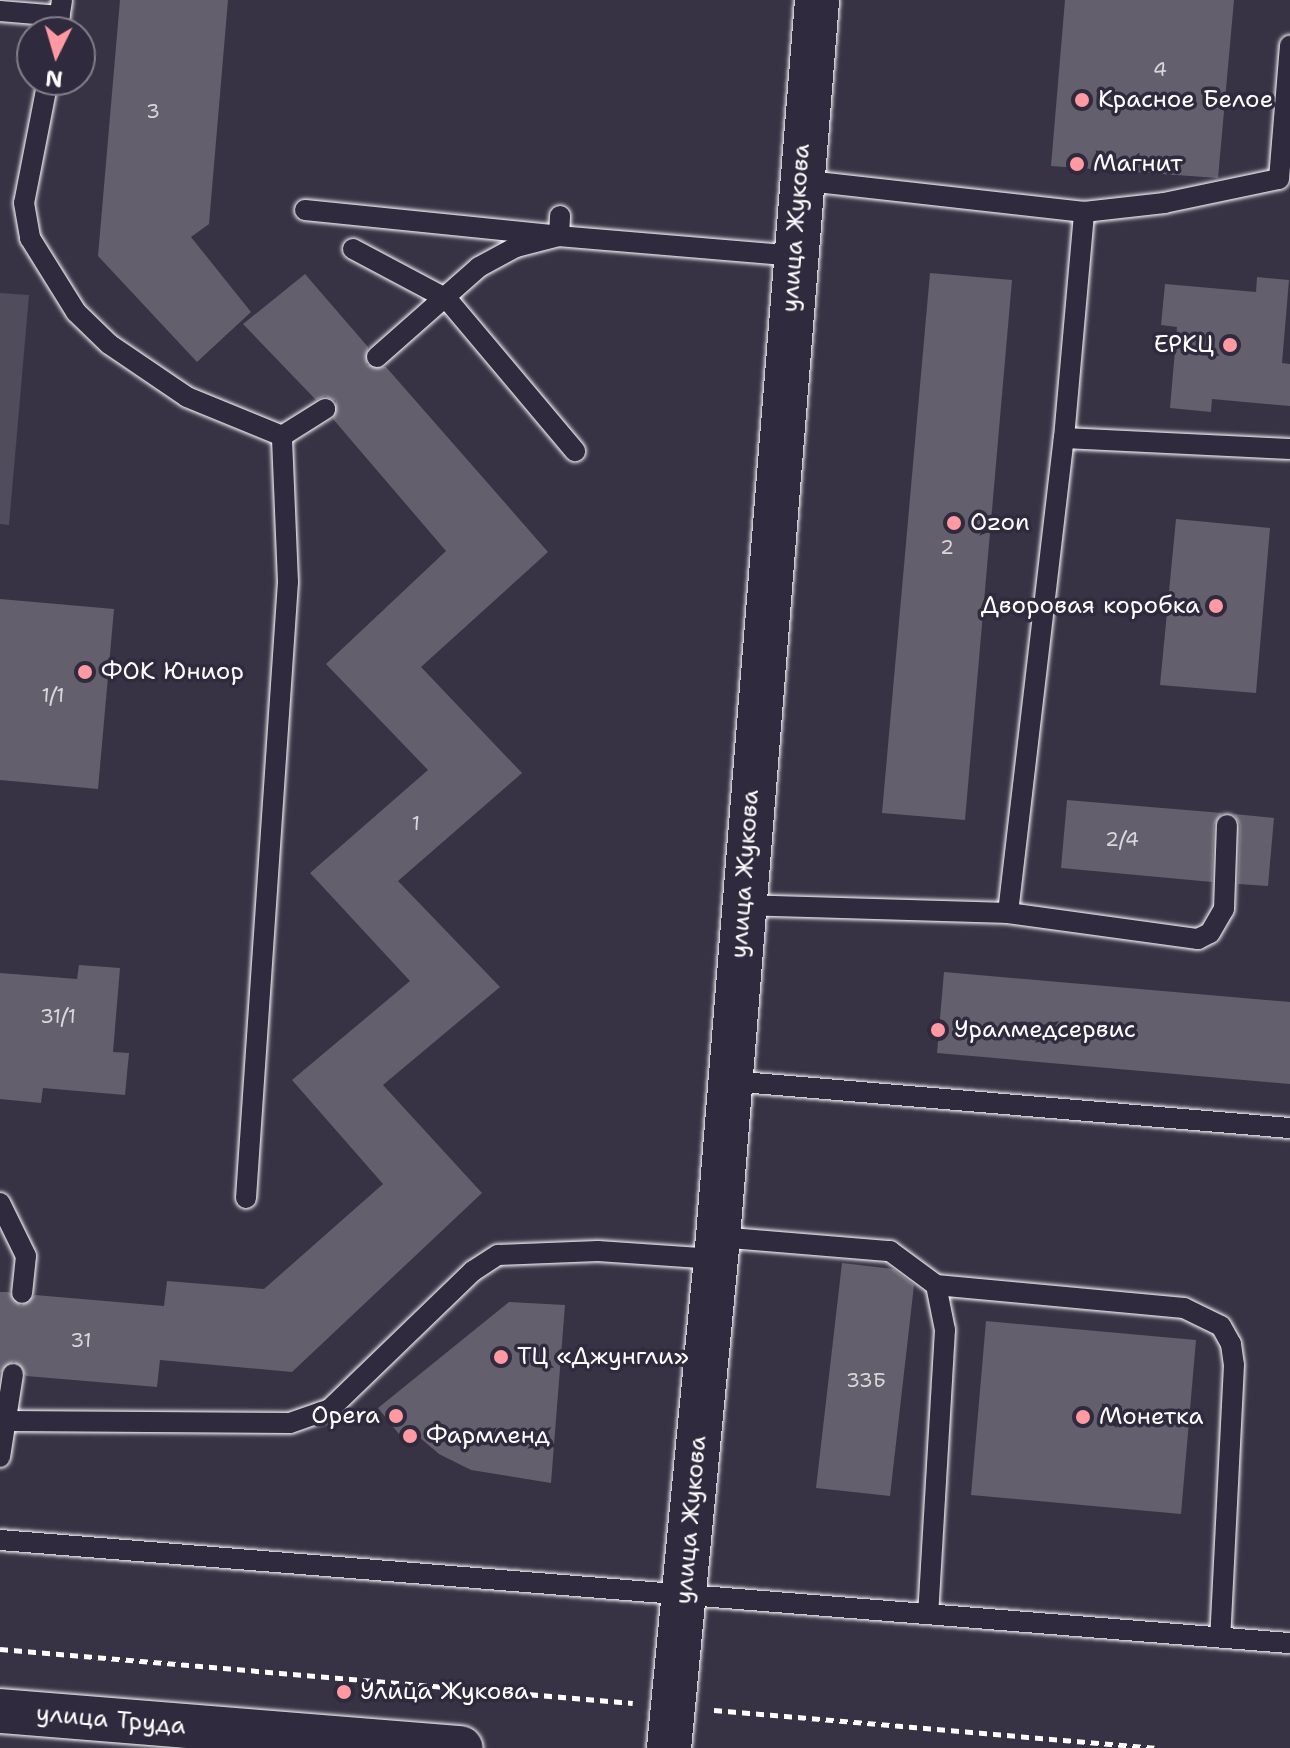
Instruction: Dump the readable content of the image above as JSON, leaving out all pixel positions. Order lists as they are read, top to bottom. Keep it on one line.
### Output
{"streets":{"street":["улица Жукова","улица Труда"]},"places":["Красное Белое","Магнит","ЕРКЦ","Ozon","Дворовая коробка","ФОК Юниор","Уралмедсервис","ТЦ «Джунгли»","Opera","Монетка","Фармленд","Улица Жукова"],"house_numbers":["4","3","2","1/1","1","2/4","31/1","31","33Б"],"north":"bottom"}
